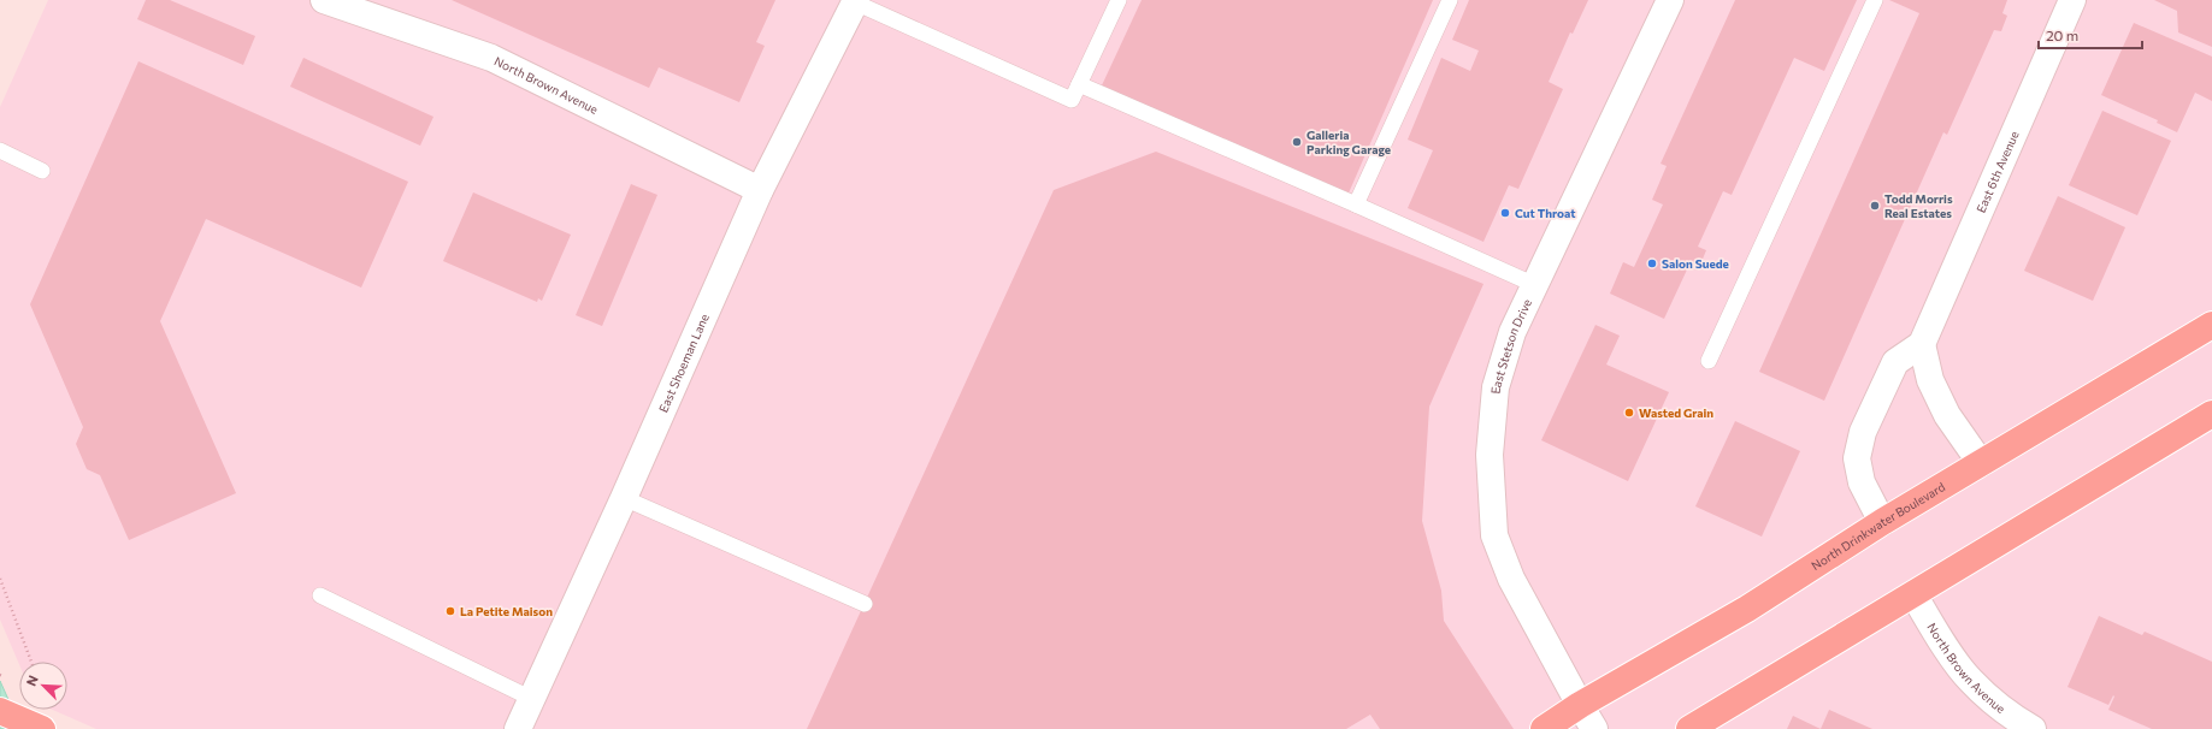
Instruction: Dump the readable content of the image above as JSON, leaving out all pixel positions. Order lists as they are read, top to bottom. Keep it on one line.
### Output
{"streets":{"main road":["North Drinkwater Boulevard"],"street":["North Brown Avenue","East 6th Avenue","East Stetson Drive","East Shoeman Lane"]},"crossings":[["North Brown Avenue","East Shoeman Lane"],["East Stetson Drive","North Drinkwater Boulevard"]],"places":["Galleria Parking Garage","Todd Morris Real Estates","Cut Throat","Salon Suede","Wasted Grain","La Petite Maison"],"scale_bar":"20 m","north":"top left"}
